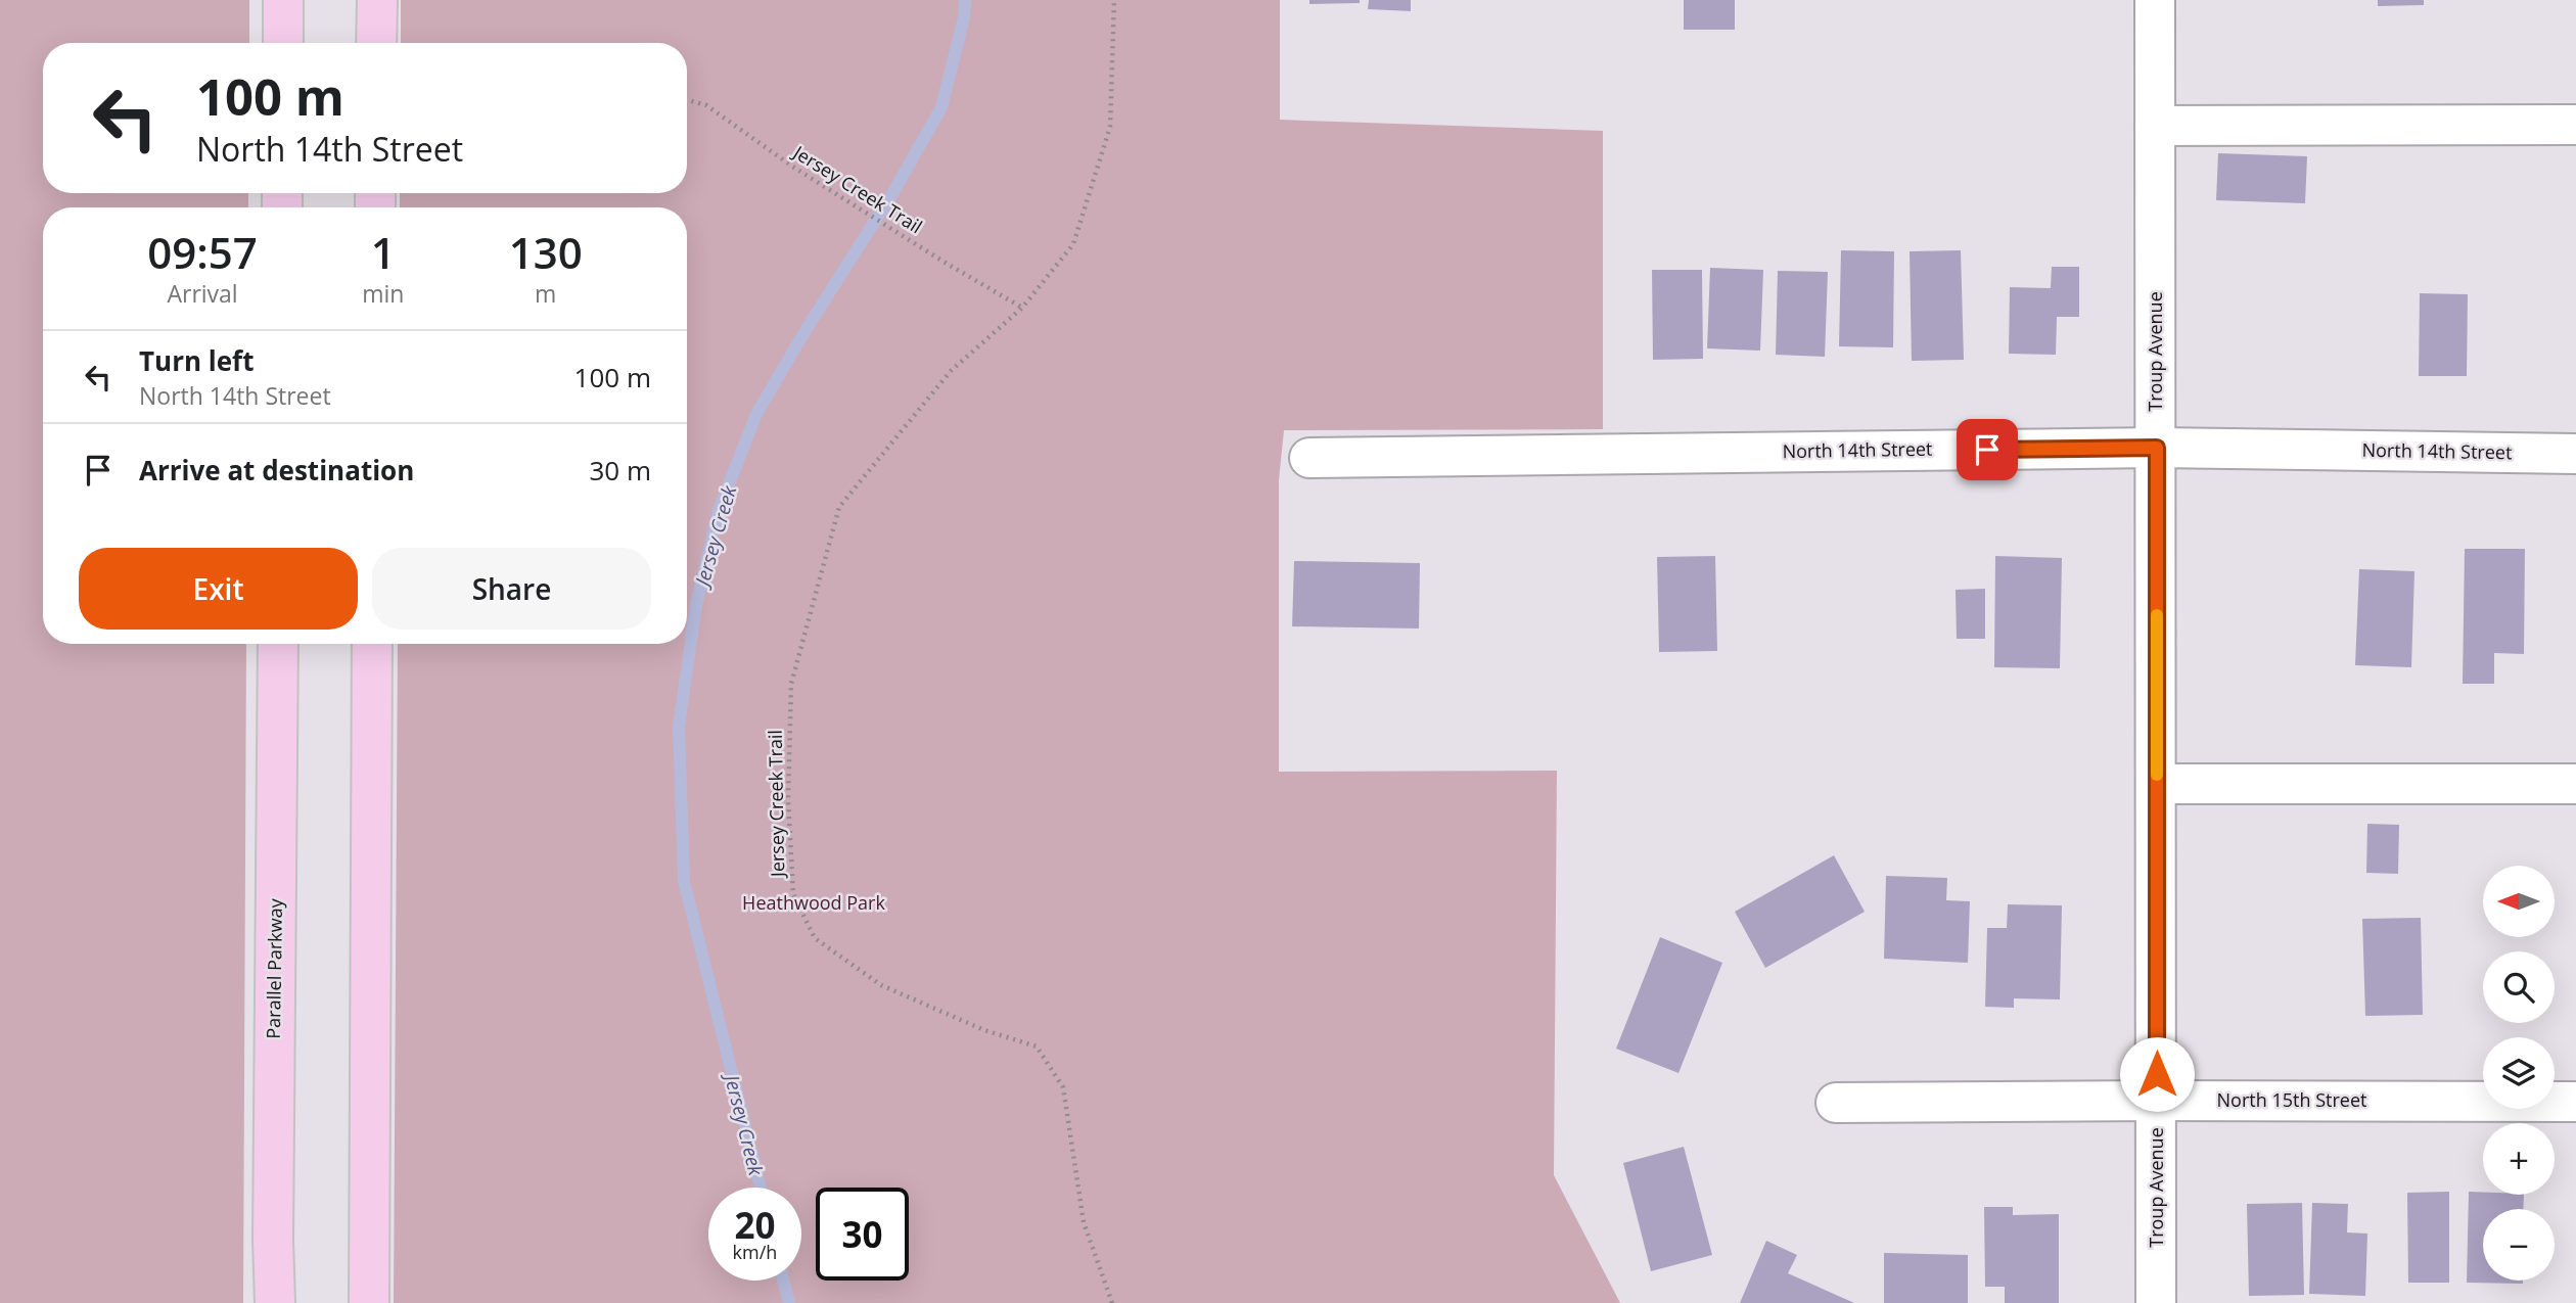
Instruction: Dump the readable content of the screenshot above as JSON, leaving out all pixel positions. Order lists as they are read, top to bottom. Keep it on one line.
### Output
{"streets":{"main road":["Parallel Parkway"],"street":["Troup Avenue","North 14th Street","North 15th Street"],"path":["Jersey Creek Trail"]},"crossings":[["Troup Avenue","North 14th Street"],["Troup Avenue","North 15th Street"]],"water":["Jersey Creek"],"parks":["Heathwood Park"],"north":"left","page":{"turn":["100 m","North 14th Street"],"eta":["09:57","Arrival","1","min","130","m"],"list":[{"name":"Turn left","note":"North 14th Street","value":"100 m"},{"name":"Arrive at destination","value":"30 m"}],"buttons":["Exit","Share"],"map_buttons":["+","−"],"speed":"20 km/h","limit":"30"}}
